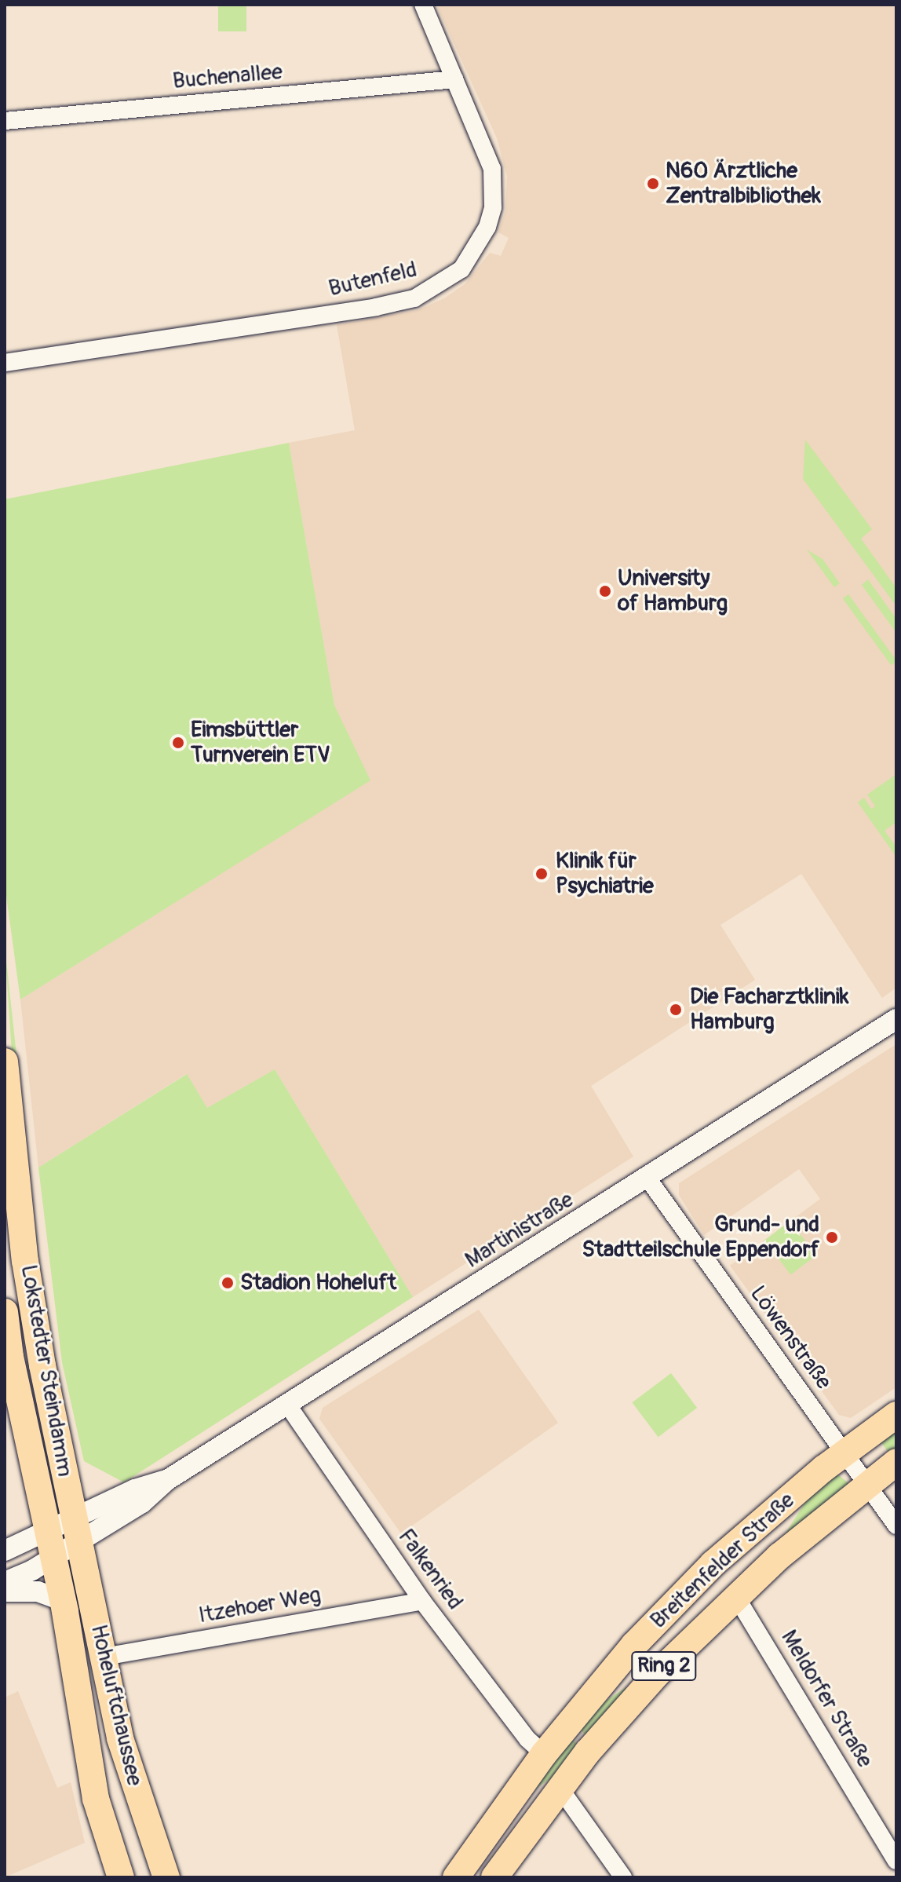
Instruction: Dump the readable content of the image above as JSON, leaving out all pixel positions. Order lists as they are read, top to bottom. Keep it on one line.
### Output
{"streets":{"main road":["Lokstedter Steindamm","Breitenfelder Straße","Ring 2","Hoheluftchaussee"],"street":["Buchenallee","Butenfeld","Martinistraße","Löwenstraße","Falkenried","Itzehoer Weg","Meldorfer Straße"]},"crossings":[["Buchenallee","Butenfeld"],["Martinistraße","Löwenstraße"],["Martinistraße","Lokstedter Steindamm"],["Martinistraße","Falkenried"],["Martinistraße","Hoheluftchaussee"],["Löwenstraße","Breitenfelder Straße"],["Lokstedter Steindamm","Hoheluftchaussee"],["Breitenfelder Straße","Falkenried"],["Breitenfelder Straße","Meldorfer Straße"],["Falkenried","Itzehoer Weg"],["Itzehoer Weg","Hoheluftchaussee"]],"places":["N60 Ärztliche Zentralbibliothek","University of Hamburg","Eimsbüttler Turnverein ETV","Klinik für Psychiatrie","Die Facharztklinik Hamburg","Grund- und Stadtteilschule Eppendorf","Stadion Hoheluft"]}
